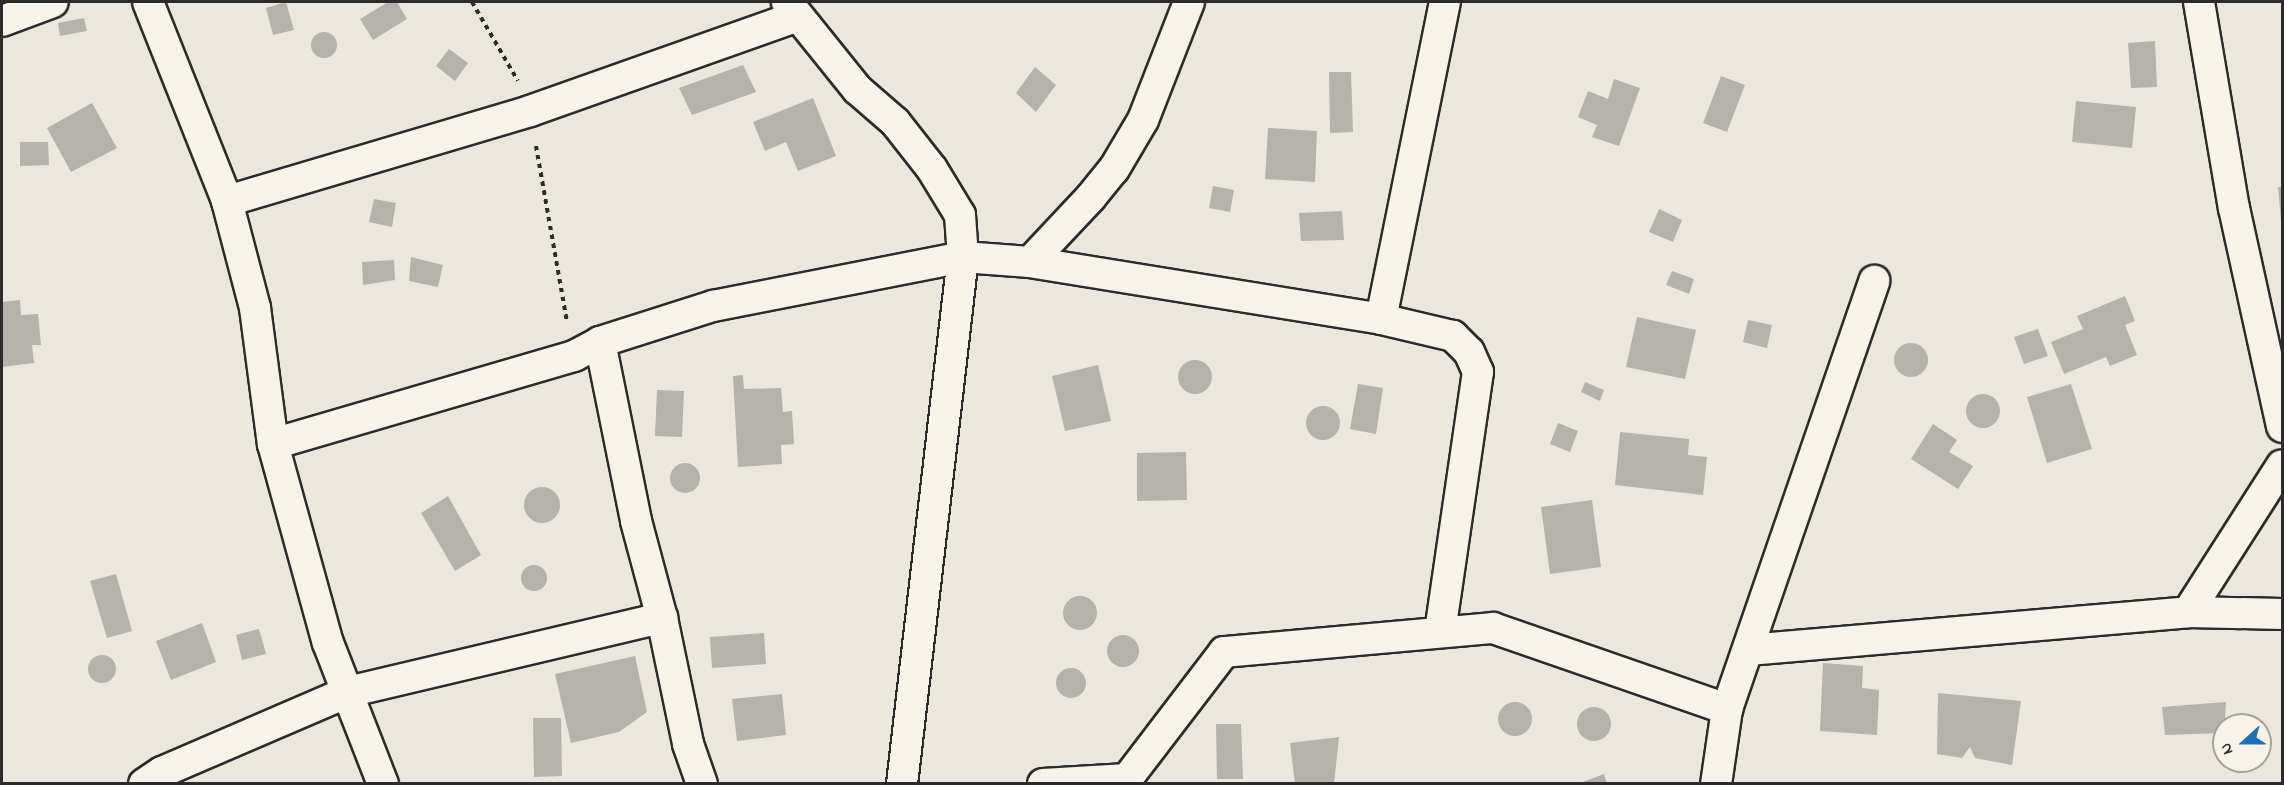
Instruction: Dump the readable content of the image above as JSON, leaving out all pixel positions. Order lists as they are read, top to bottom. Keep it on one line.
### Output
{"north":"left"}
